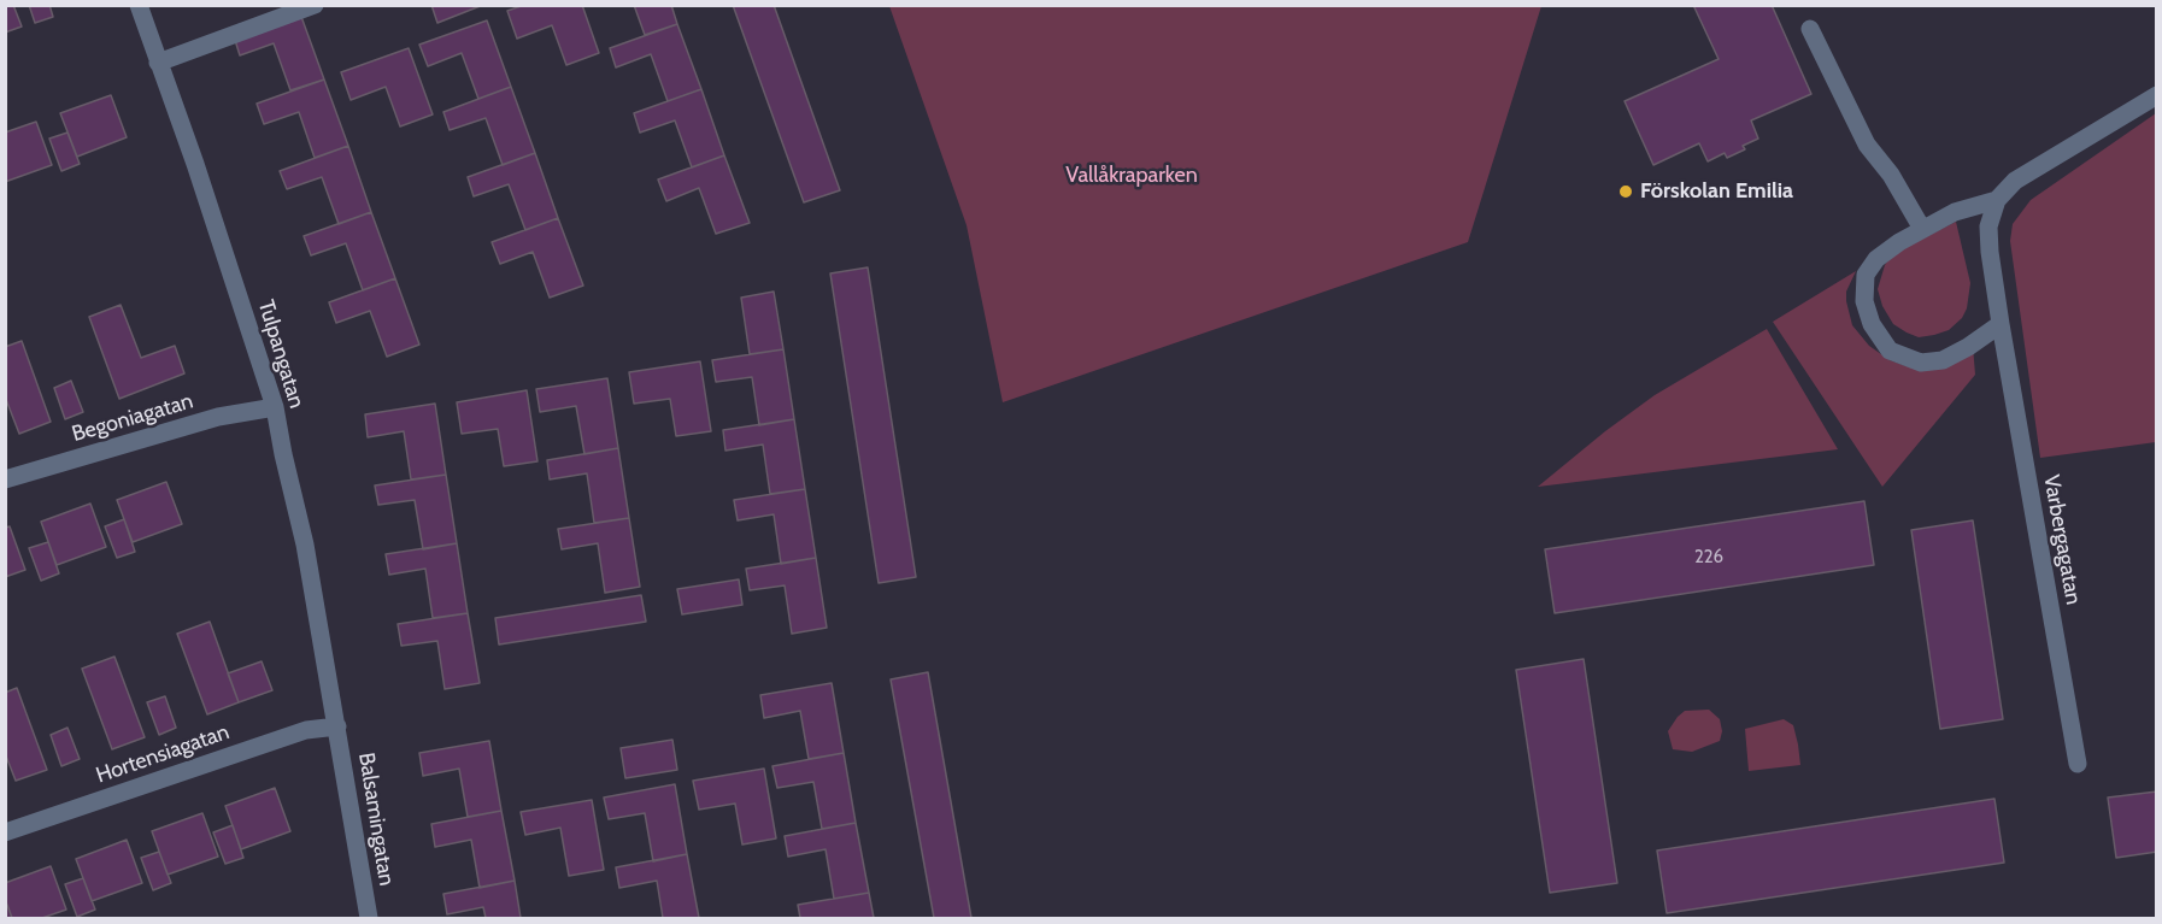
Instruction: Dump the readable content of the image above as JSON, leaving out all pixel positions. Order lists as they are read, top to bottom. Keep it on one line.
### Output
{"streets":{"street":["Tulpangatan","Begoniagatan","Varbergagatan","Hortensiagatan","Balsamingatan"]},"crossings":[["Tulpangatan","Begoniagatan"],["Tulpangatan","Hortensiagatan"],["Tulpangatan","Balsamingatan"],["Hortensiagatan","Balsamingatan"]],"parks":["Vallåkraparken"],"places":["Förskolan Emilia"],"house_numbers":["226"]}
